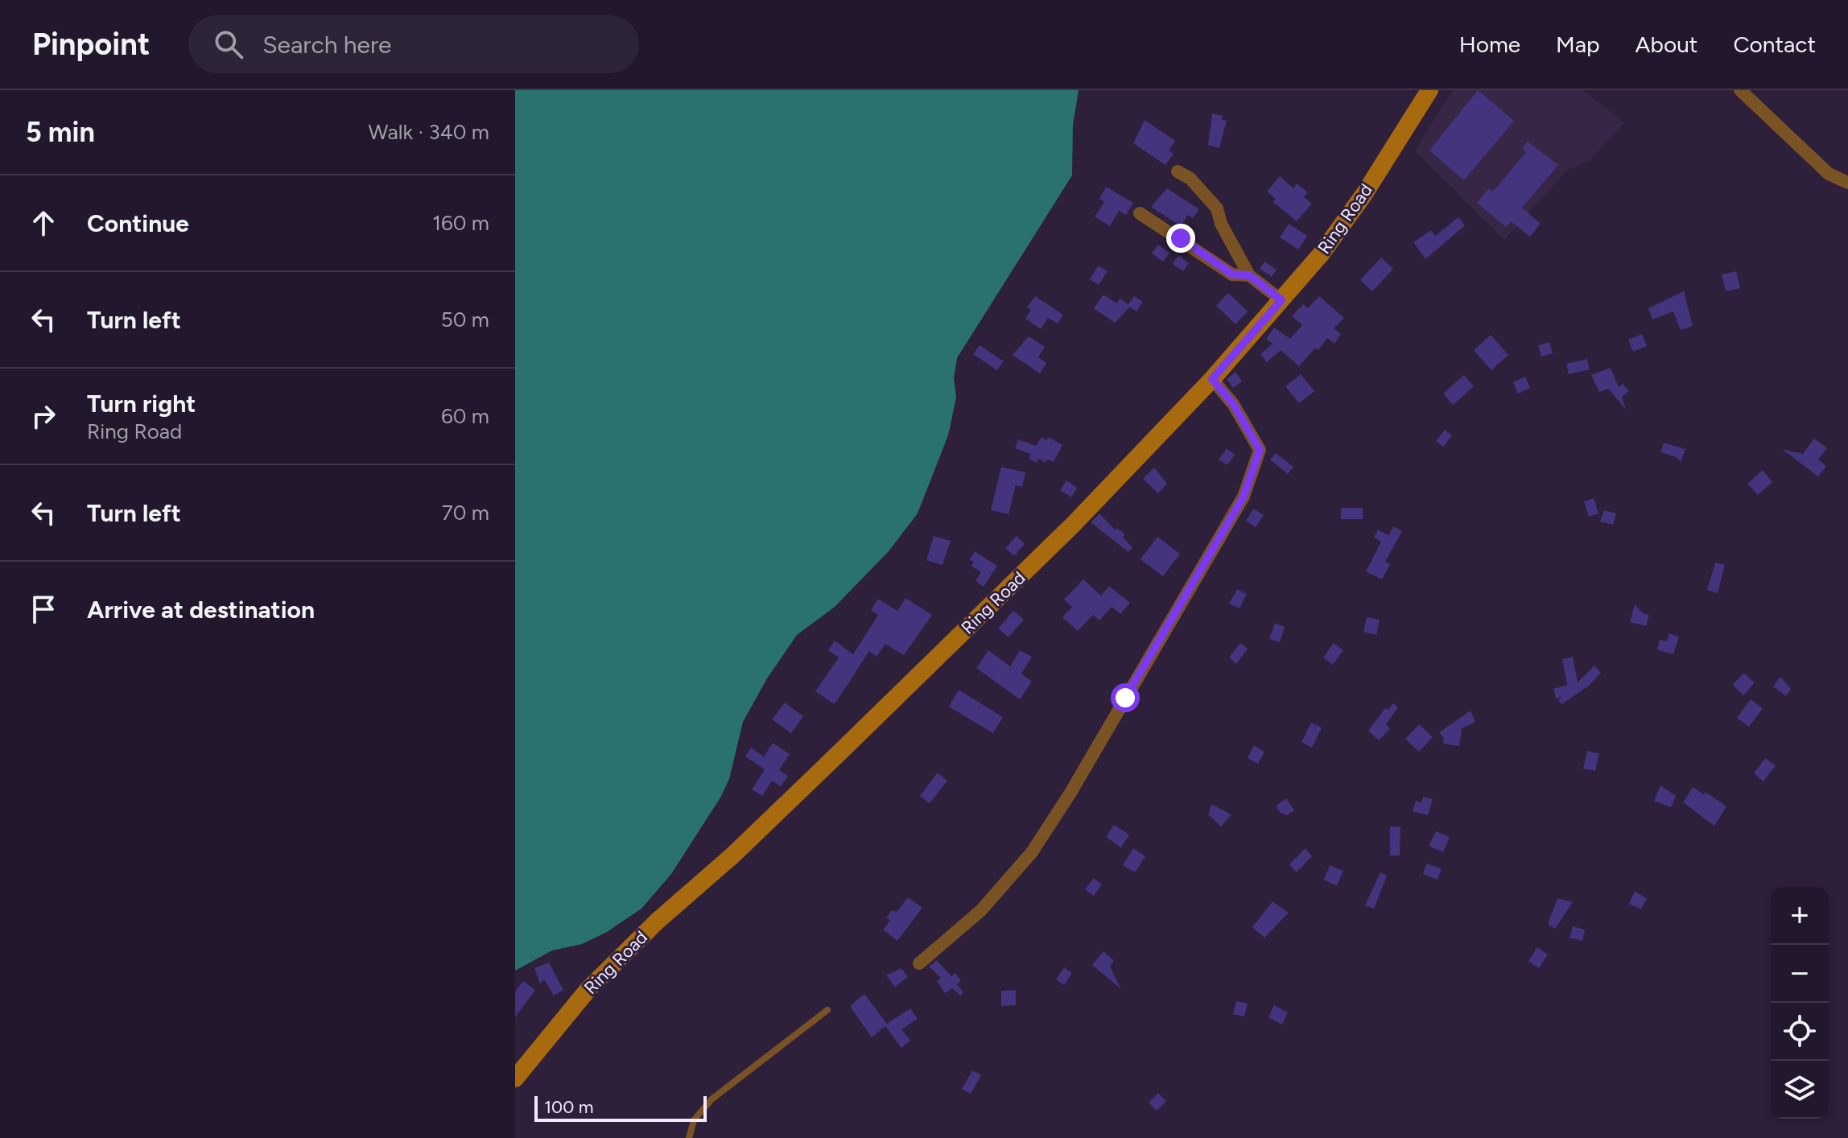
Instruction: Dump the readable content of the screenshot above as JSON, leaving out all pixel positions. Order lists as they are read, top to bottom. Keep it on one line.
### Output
{"streets":{"main road":["Ring Road"]},"scale_bar":"100 m","page":{"header":"Pinpoint","search":"Search here","nav":["Home","Map","About","Contact"],"heading":["5 min","Walk · 340 m"],"list":[["Continue","160 m"],["Turn left","50 m"],["Turn right","Ring Road","60 m"],["Turn left","70 m"],"Arrive at destination"],"map_buttons":["+","−"],"scale":"100 m"}}
